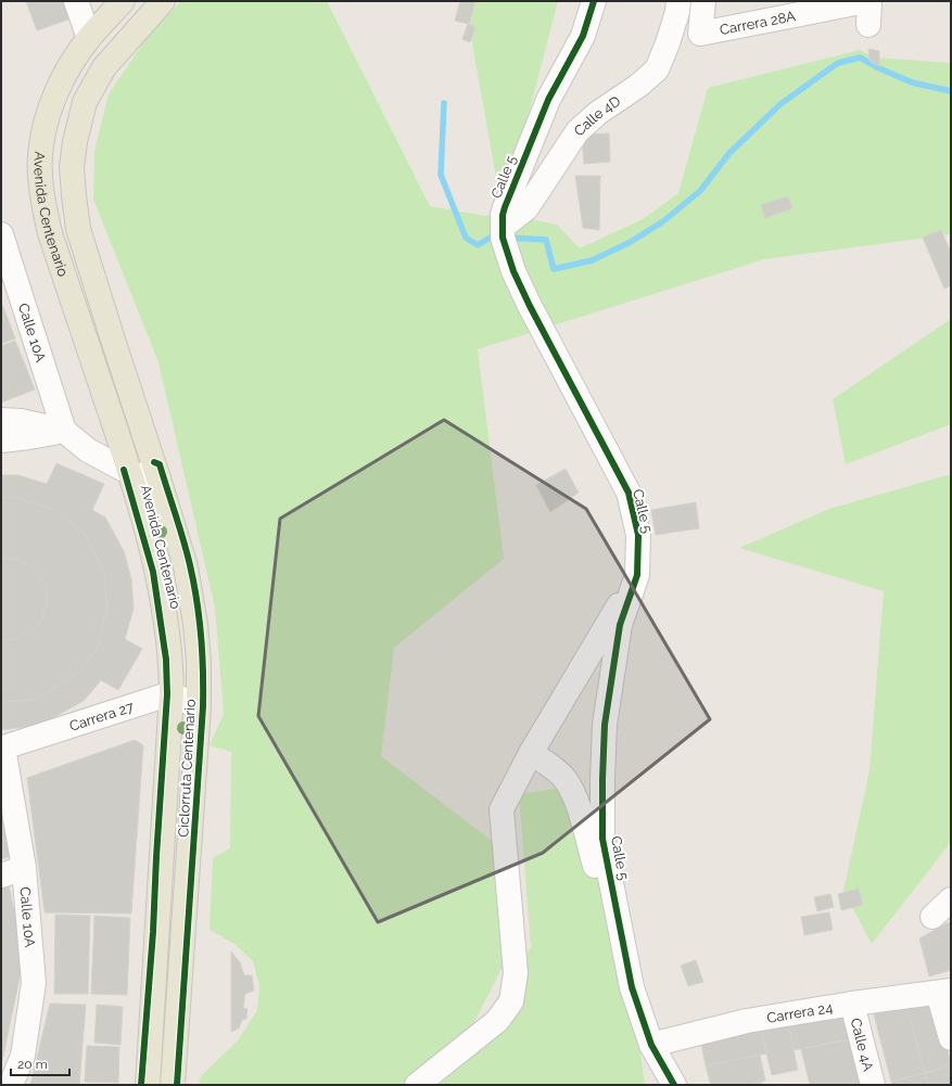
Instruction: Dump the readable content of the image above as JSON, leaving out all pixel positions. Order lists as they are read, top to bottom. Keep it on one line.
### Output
{"streets":{"main road":["Avenida Centenario"],"street":["Carrera 28A","Calle 4D","Calle 5","Calle 10A","Carrera 27","Carrera 24","Calle 4A"],"cycle path":["Ciclorruta Centenario"]},"crossings":[["Calle 4D","Calle 5"],["Calle 5","Carrera 24"],["Avenida Centenario","Carrera 27"],["Calle 10A","Carrera 27"],["Carrera 24","Calle 4A"]],"scale_bar":"20 m"}
